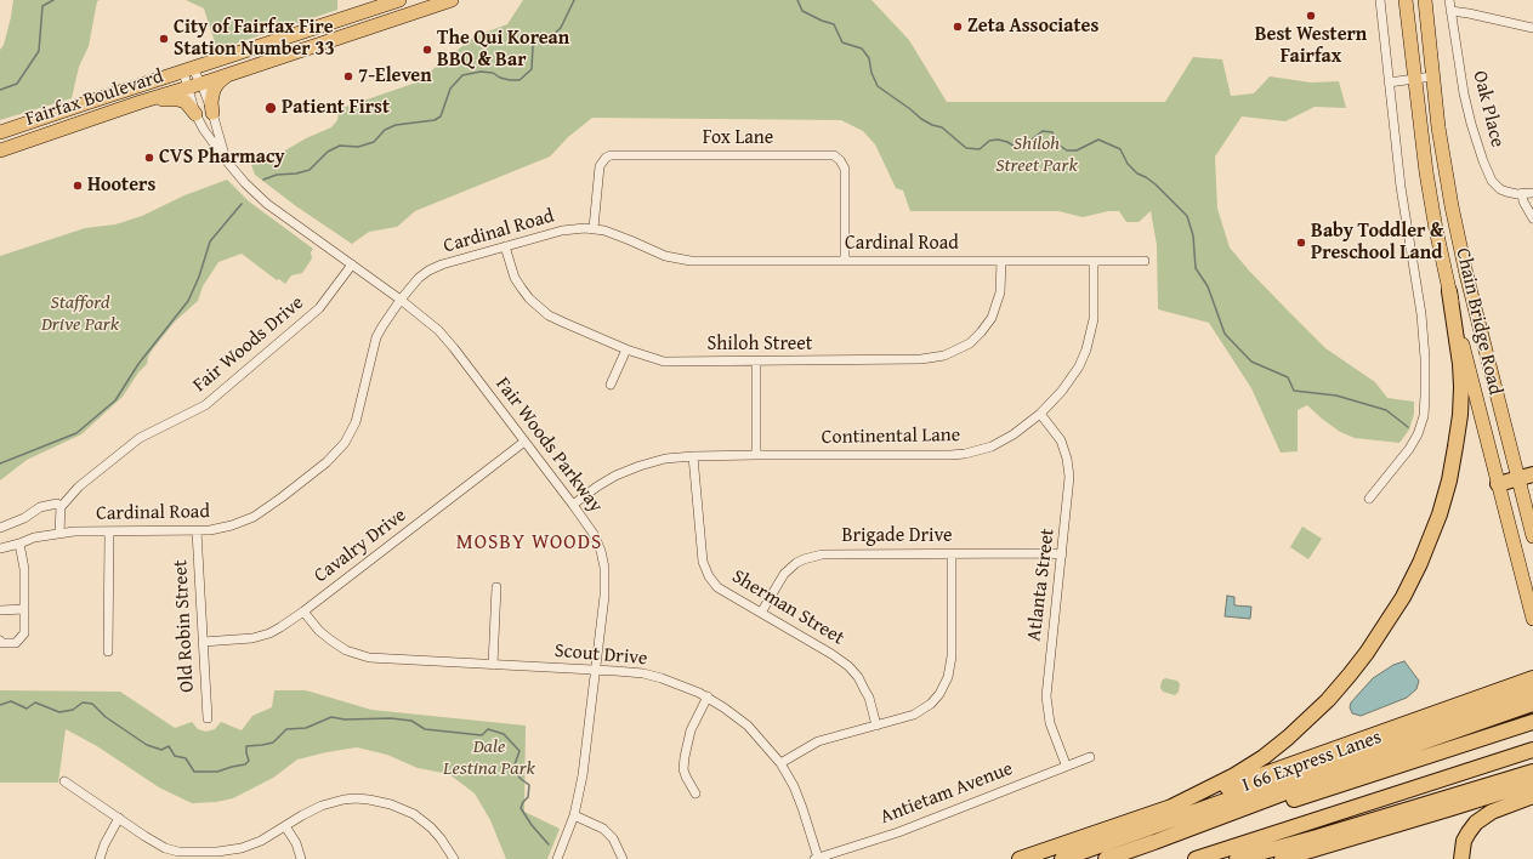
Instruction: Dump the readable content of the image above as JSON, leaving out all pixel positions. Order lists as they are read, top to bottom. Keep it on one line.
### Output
{"streets":{"highway":["I 66 Express Lanes"],"main road":["Fairfax Boulevard","Chain Bridge Road"],"street":["Oak Place","Fox Lane","Cardinal Road","Fair Woods Drive","Shiloh Street","Continental Lane","Fair Woods Parkway","Brigade Drive","Cavalry Drive","Atlanta Street","Sherman Street","Old Robin Street","Scout Drive","Antietam Avenue"]},"crossings":[["Fairfax Boulevard","Fair Woods Parkway"],["Fox Lane","Cardinal Road"],["Cardinal Road","Shiloh Street"],["Cardinal Road","Continental Lane"],["Cardinal Road","Fair Woods Parkway"],["Cardinal Road","Old Robin Street"],["Fair Woods Drive","Fair Woods Parkway"],["Continental Lane","Fair Woods Parkway"],["Continental Lane","Atlanta Street"],["Continental Lane","Sherman Street"],["Fair Woods Parkway","Cavalry Drive"],["Fair Woods Parkway","Scout Drive"],["Brigade Drive","Atlanta Street"],["Brigade Drive","Sherman Street"],["Cavalry Drive","Old Robin Street"],["Cavalry Drive","Scout Drive"],["Atlanta Street","Antietam Avenue"],["Scout Drive","Antietam Avenue"]],"districts":["MOSBY WOODS"],"parks":["Shiloh Street Park","Stafford Drive Park","Dale Lestina Park"],"places":["Best Western Fairfax","Zeta Associates","City of Fairfax Fire Station Number 33","The Qui Korean BBQ & Bar","7-Eleven","Patient First","CVS Pharmacy","Hooters","Baby Toddler & Preschool Land"]}
